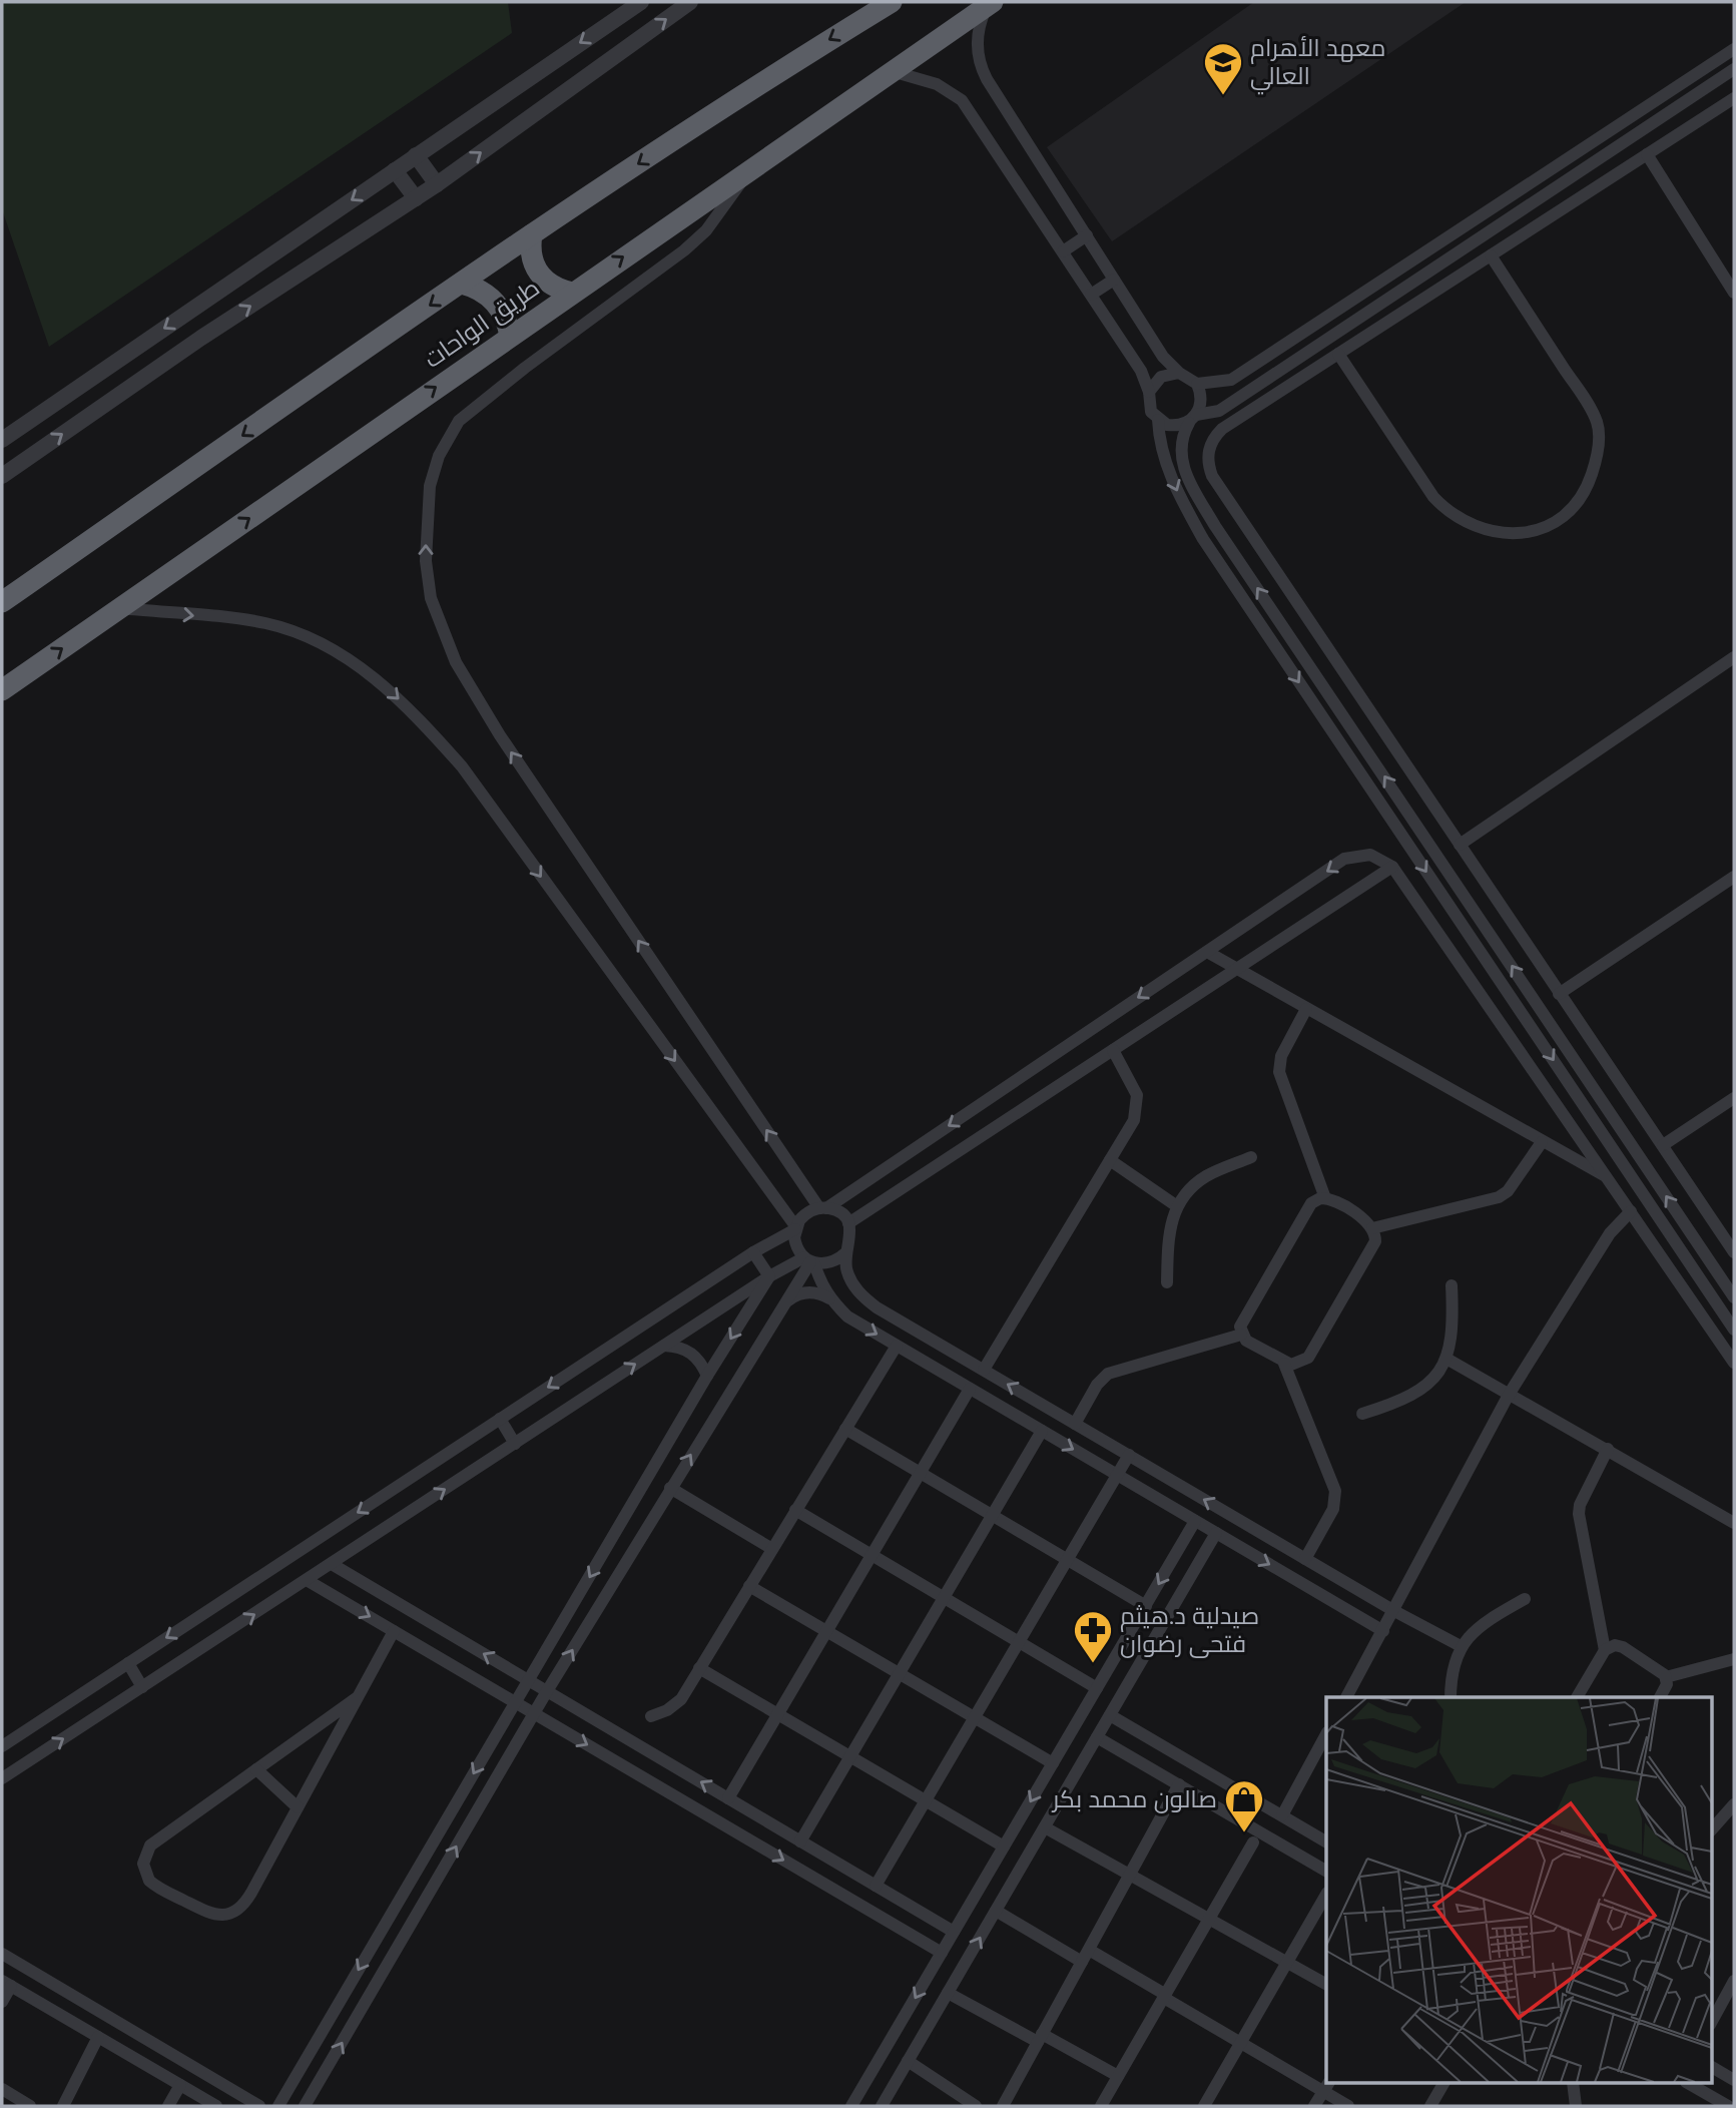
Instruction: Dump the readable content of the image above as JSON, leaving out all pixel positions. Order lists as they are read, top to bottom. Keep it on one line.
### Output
{"streets":{"highway":["طريق الواحات"]},"places":{"school or university":["معهد الأهرام العالي"],"pharmacy":["صيدلية د.هيثم فتحى رضوان"],"shop":["صالون محمد بكر"]}}
